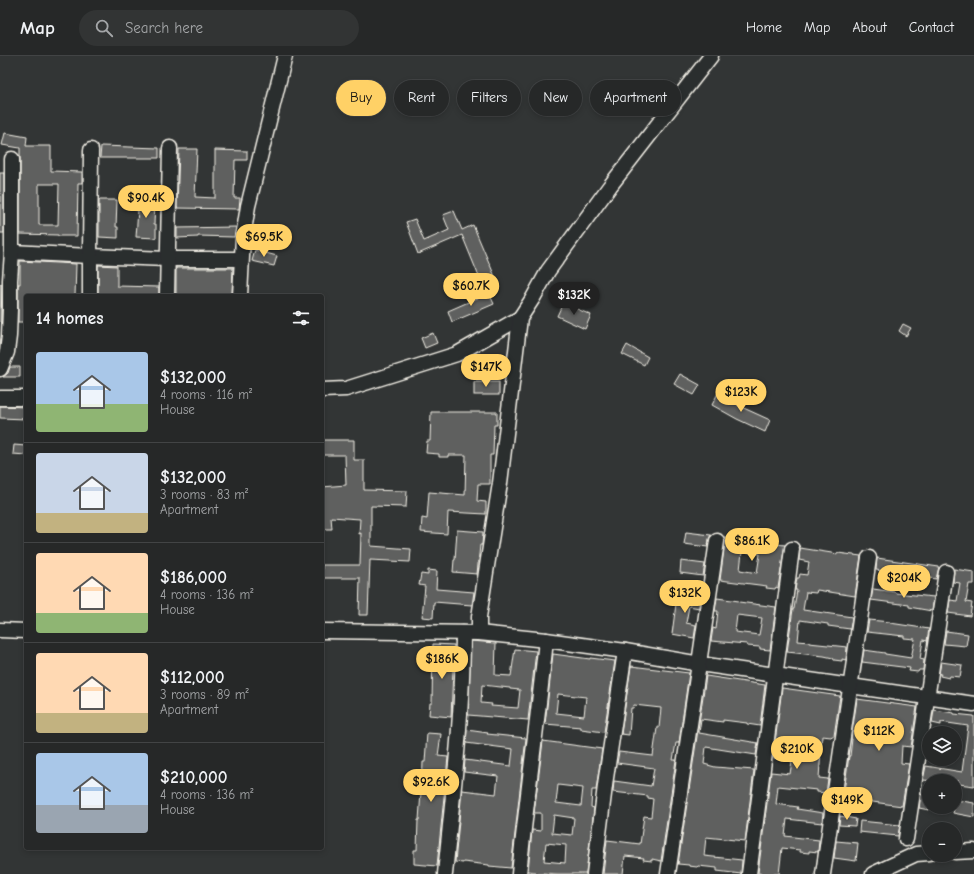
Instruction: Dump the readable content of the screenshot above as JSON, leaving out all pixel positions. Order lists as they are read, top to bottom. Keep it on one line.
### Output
{"page":{"header":"Map","search":"Search here","nav":["Home","Map","About","Contact"],"chip":["Buy","Rent","Filters","New","Apartment"],"price":["$90.4K","$69.5K","$60.7K","$132K","$147K","$123K","$86.1K","$204K","$132K","$186K","$112K","$210K","$92.6K","$149K"],"heading":"14 homes","list":[{"name":"$132,000","note":"4 rooms · 116 m² · House"},{"name":"$132,000","note":"3 rooms · 83 m² · Apartment"},{"name":"$186,000","note":"4 rooms · 136 m² · House"},{"name":"$112,000","note":"3 rooms · 89 m² · Apartment"},{"name":"$210,000","note":"4 rooms · 136 m² · House"}],"map_buttons":["+","−"]}}
